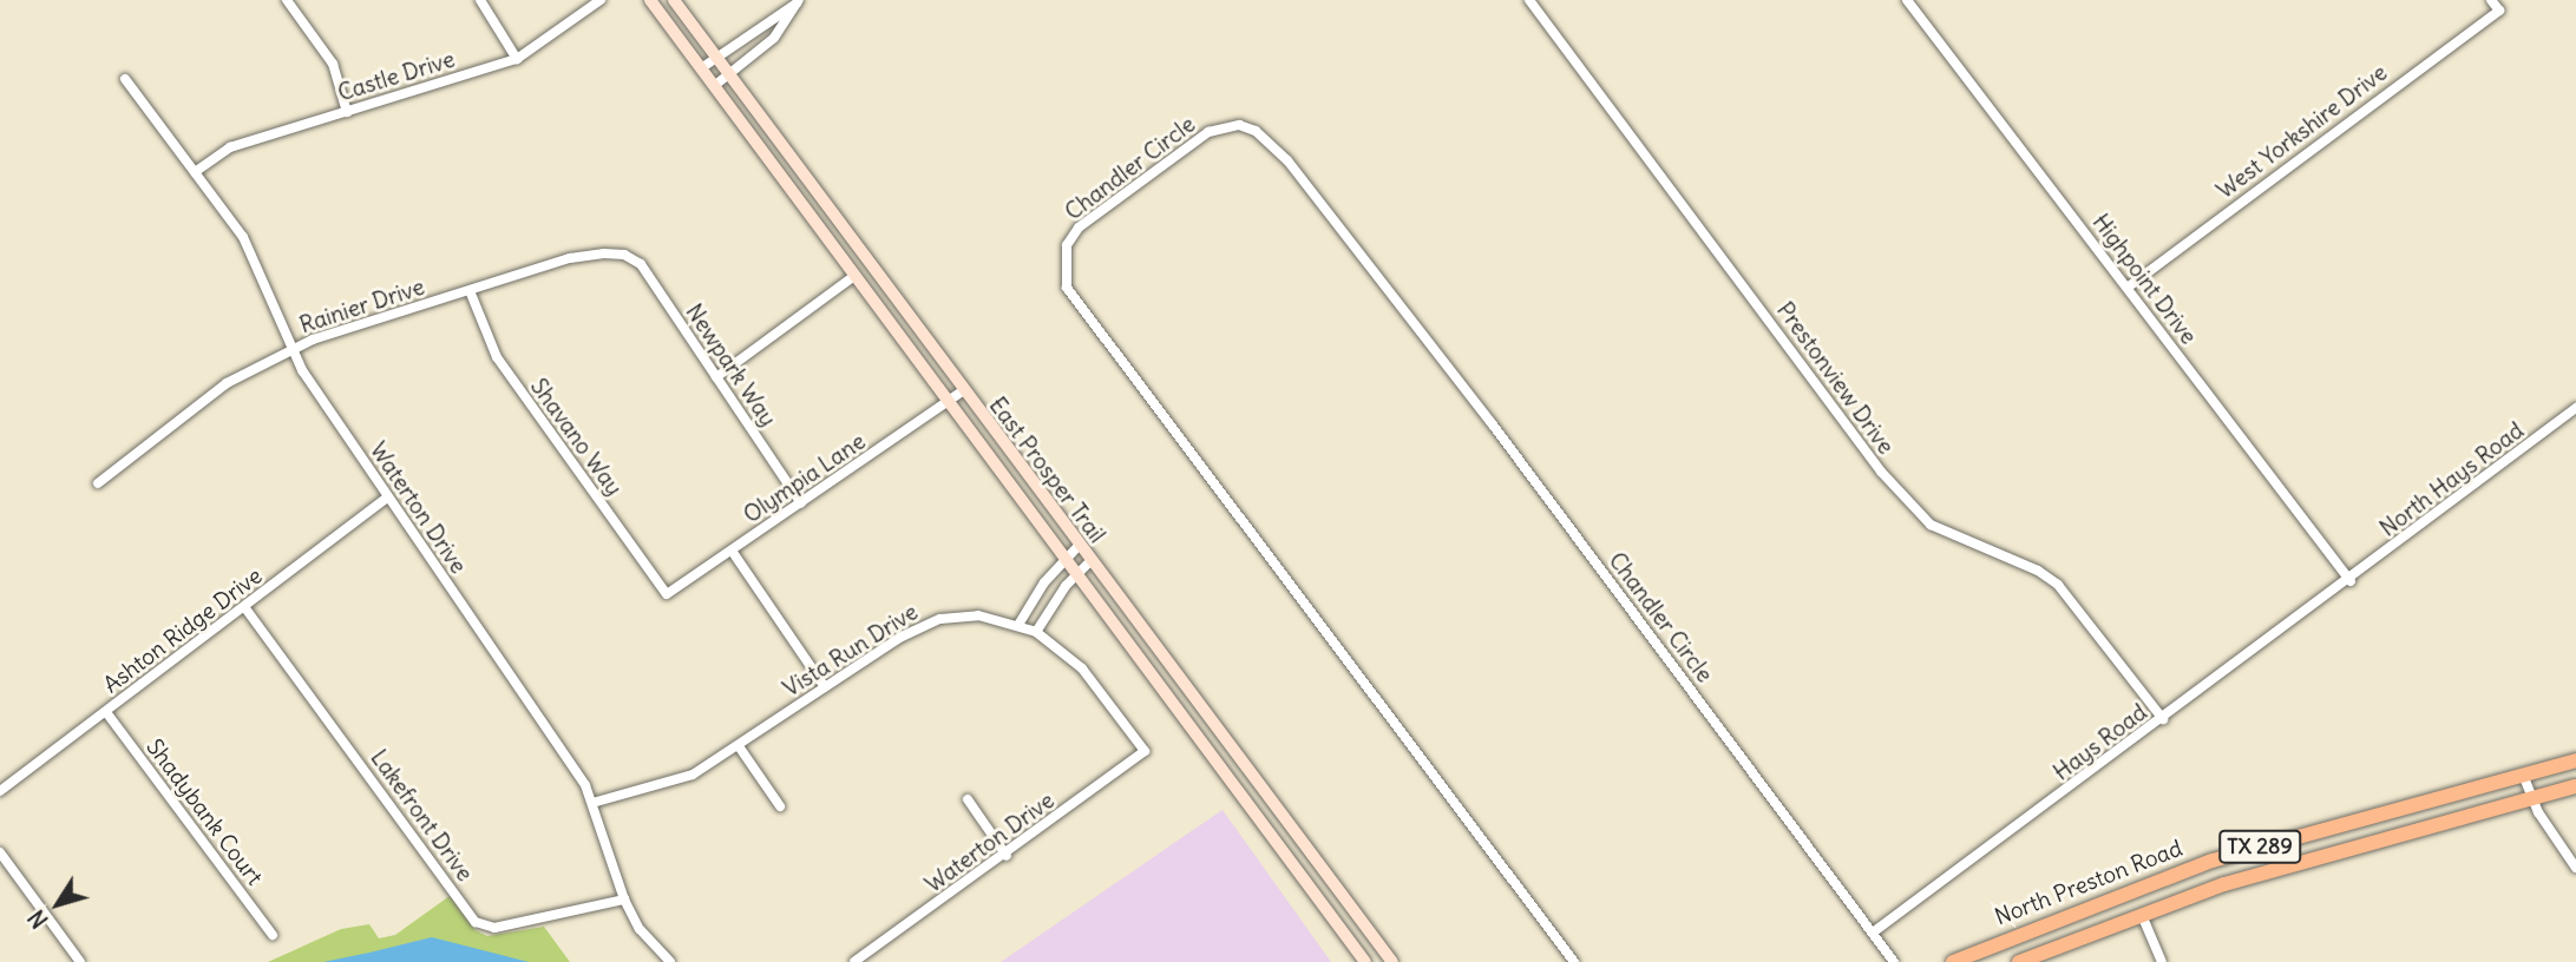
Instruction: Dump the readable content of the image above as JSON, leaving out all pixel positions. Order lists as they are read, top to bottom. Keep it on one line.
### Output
{"streets":{"main road":["East Prosper Trail","TX 289","North Preston Road"],"street":["Castle Drive","West Yorkshire Drive","Chandler Circle","Highpoint Drive","Rainier Drive","Newpark Way","Prestonview Drive","Shavano Way","Olympia Lane","North Hays Road","Waterton Drive","Ashton Ridge Drive","Vista Run Drive","Hays Road","Shadybank Court","Lakefront Drive"]},"crossings":[["Castle Drive","Waterton Drive"],["West Yorkshire Drive","Highpoint Drive"],["Chandler Circle","Hays Road"],["Highpoint Drive","North Hays Road"],["Highpoint Drive","Hays Road"],["Rainier Drive","Newpark Way"],["Rainier Drive","Shavano Way"],["Rainier Drive","Waterton Drive"],["Newpark Way","Olympia Lane"],["Prestonview Drive","Hays Road"],["Shavano Way","Olympia Lane"],["East Prosper Trail","Olympia Lane"],["North Hays Road","Hays Road"],["Waterton Drive","Ashton Ridge Drive"],["Waterton Drive","Vista Run Drive"],["Waterton Drive","Lakefront Drive"],["Ashton Ridge Drive","Shadybank Court"],["Ashton Ridge Drive","Lakefront Drive"]],"north":"bottom left"}
